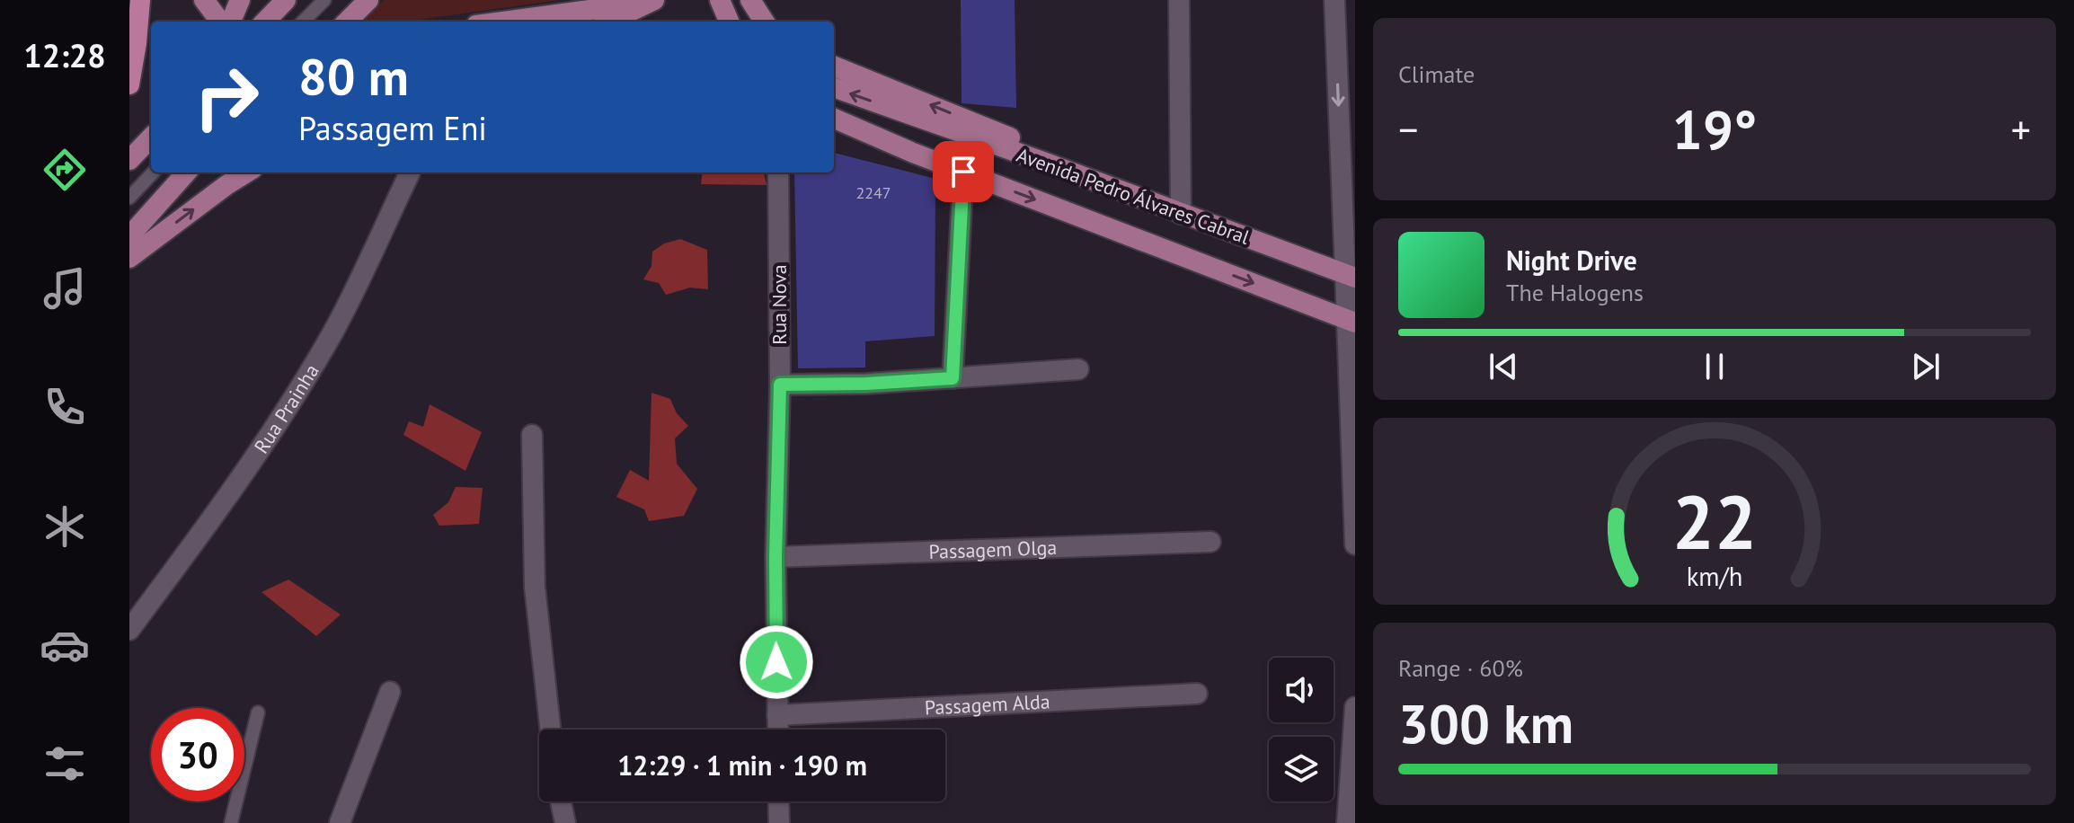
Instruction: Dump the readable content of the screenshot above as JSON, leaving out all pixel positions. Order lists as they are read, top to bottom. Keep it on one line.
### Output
{"streets":{"main road":["Avenida Pedro Álvares Cabral"],"street":["Rua Nova","Rua Prainha","Passagem Olga","Passagem Alda"]},"crossings":[["Rua Nova","Passagem Olga"],["Rua Nova","Passagem Alda"]],"house_numbers":["2247"],"page":{"tabs":"12:28","tile":["Climate",["Range · 60%","300 km"]],"turn":["80 m","Passagem Eni"],"heat":["−","19°","+"],"song":["Night Drive","The Halogens"],"limit":"30","trip":"12:29 · 1 min · 190 m","gauge":["22","km/h"]}}
